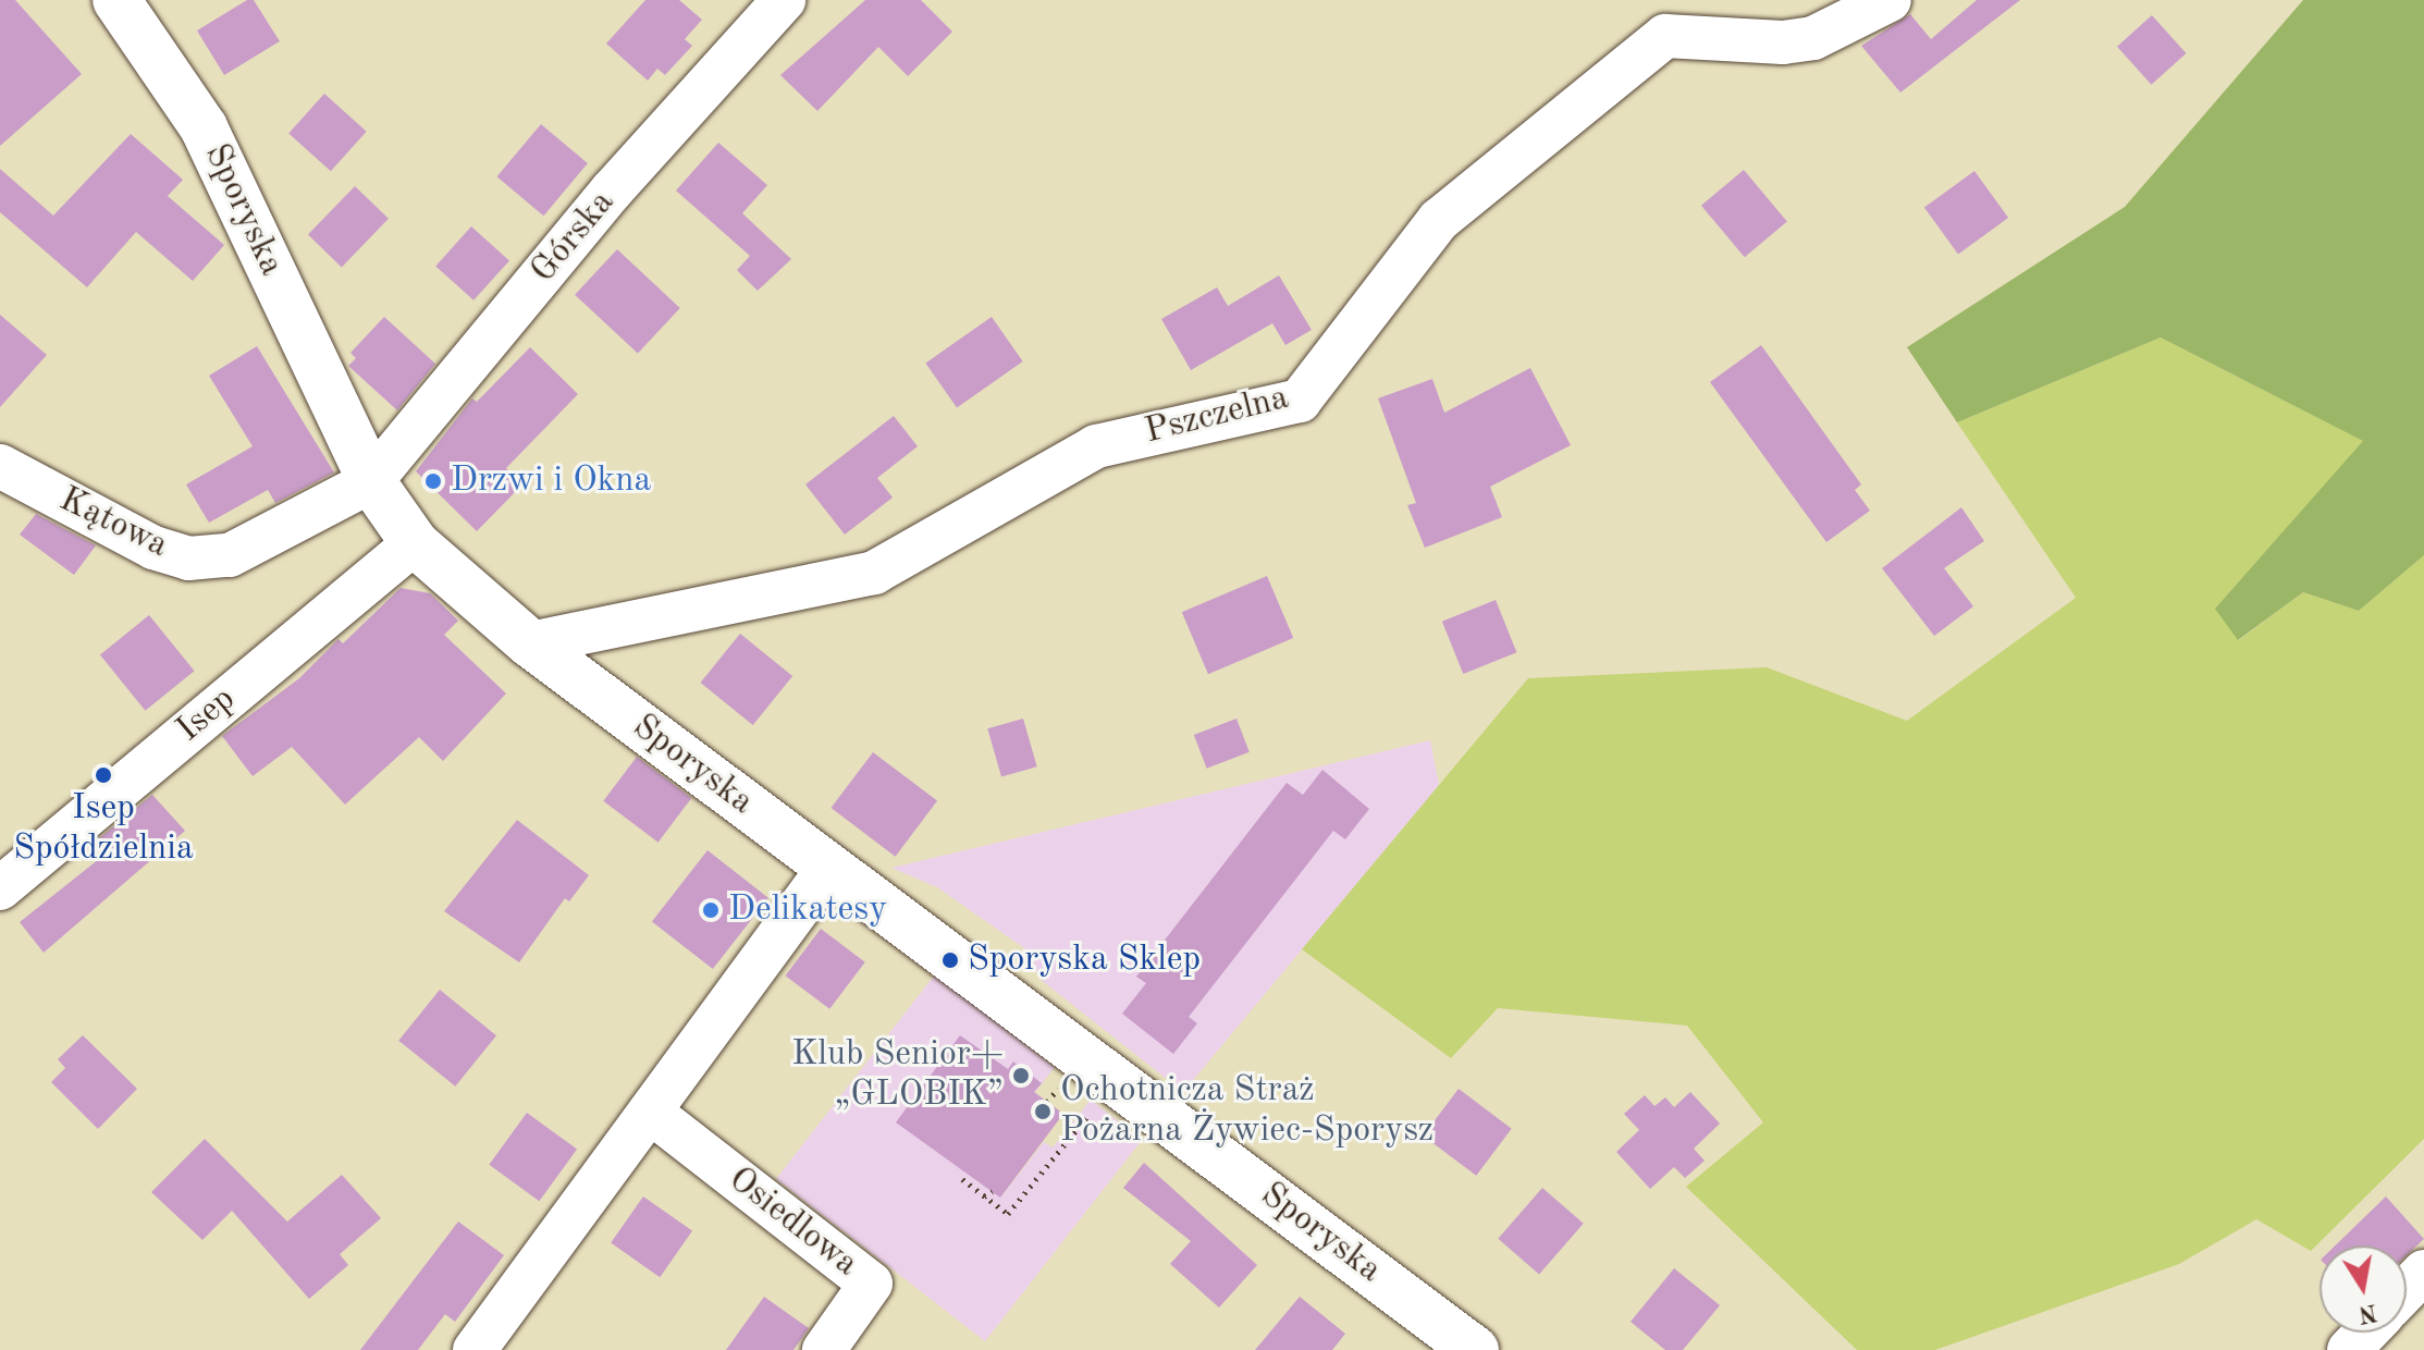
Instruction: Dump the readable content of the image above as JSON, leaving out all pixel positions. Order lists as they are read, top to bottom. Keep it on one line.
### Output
{"streets":{"street":["Sporyska","Górska","Pszczelna","Kątowa","Isep","Osiedlowa"]},"crossings":[["Sporyska","Górska"],["Sporyska","Pszczelna"],["Sporyska","Kątowa"],["Sporyska","Isep"],["Górska","Kątowa"]],"places":["Drzwi i Okna","Isep Spółdzielnia","Delikatesy","Sporyska Sklep","Klub Senior+ „GLOBIK”","Ochotnicza Straż Pożarna Żywiec-Sporysz"],"north":"bottom"}
